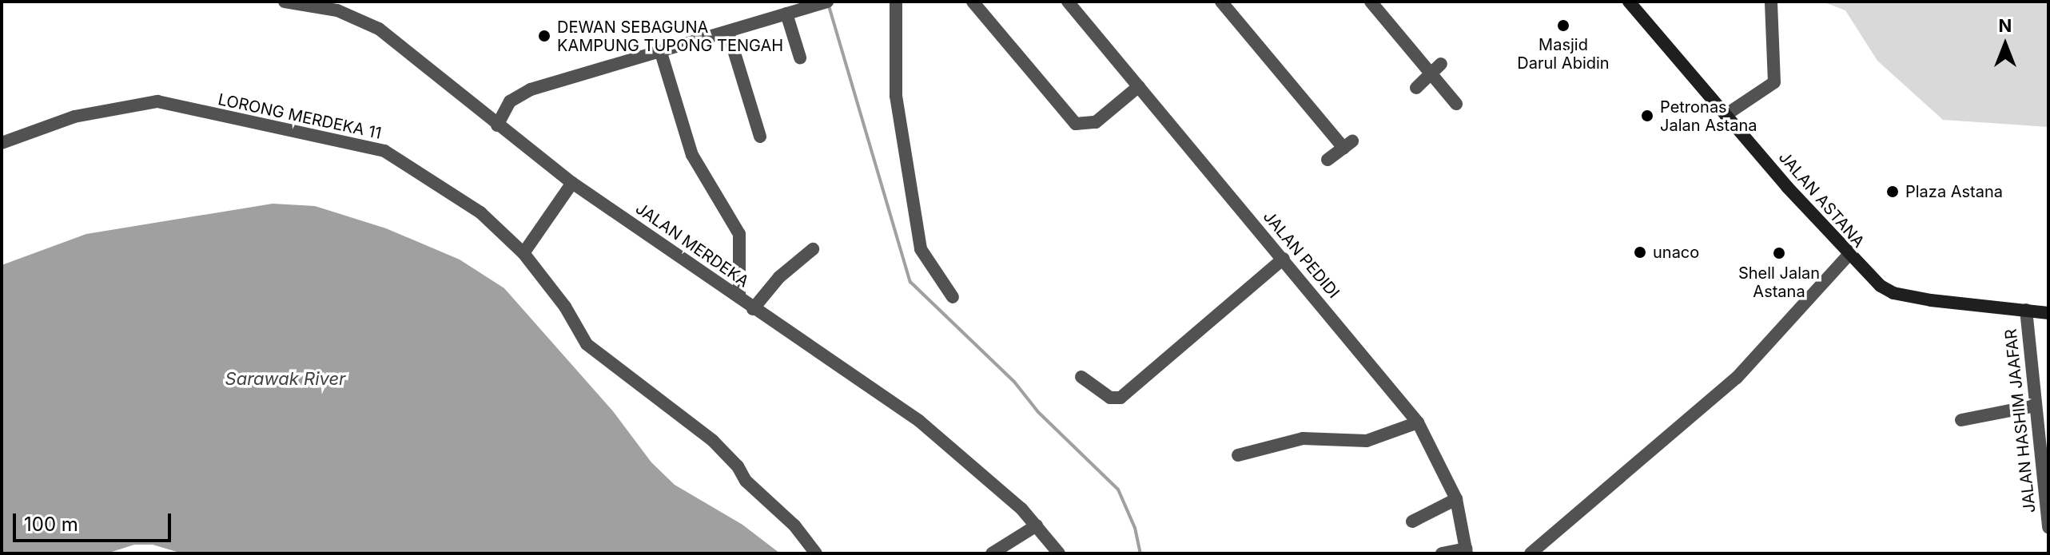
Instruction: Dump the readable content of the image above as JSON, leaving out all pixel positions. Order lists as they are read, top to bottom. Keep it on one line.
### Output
{"streets":{"main road":["JALAN ASTANA"],"street":["LORONG MERDEKA 11","JALAN MERDEKA","JALAN PEDIDI","JALAN HASHIM JAAFAR"]},"crossings":[["JALAN ASTANA","JALAN HASHIM JAAFAR"]],"water":["Sarawak River"],"places":["Masjid Darul Abidin","DEWAN SEBAGUNA KAMPUNG TUPONG TENGAH","Petronas Jalan Astana","Plaza Astana","unaco","Shell Jalan Astana"],"scale_bar":"100 m","north":"top"}
